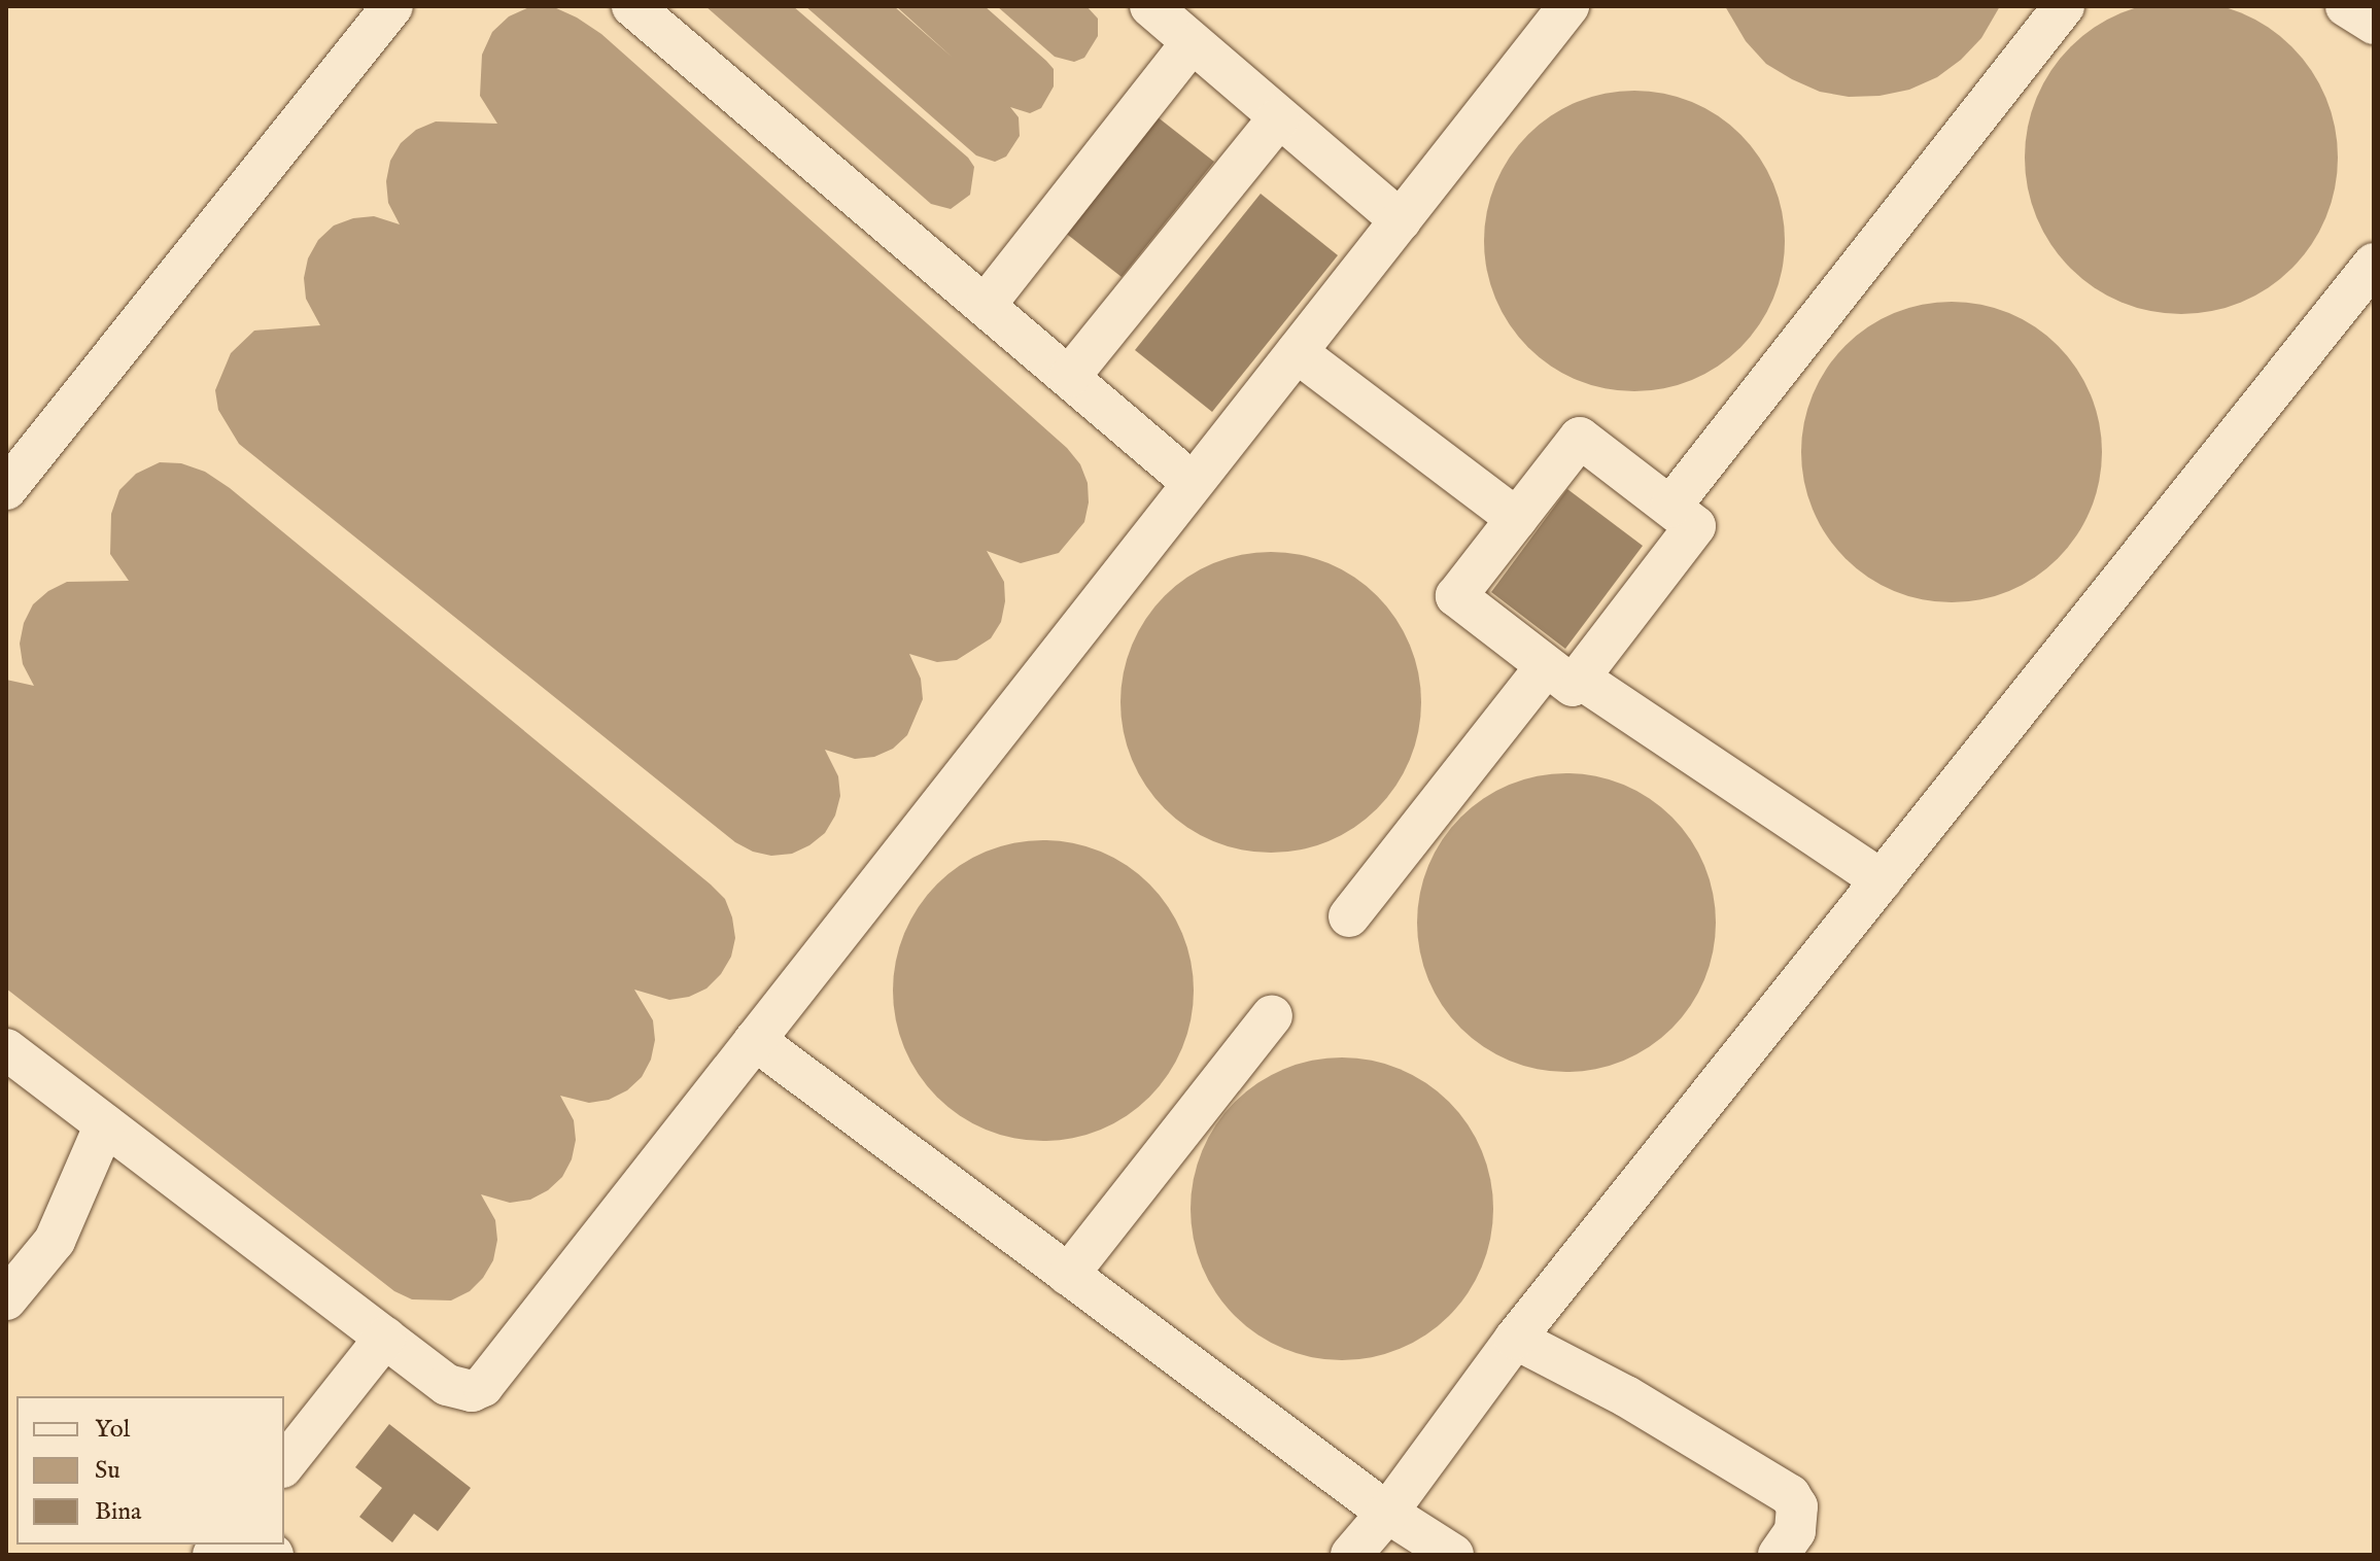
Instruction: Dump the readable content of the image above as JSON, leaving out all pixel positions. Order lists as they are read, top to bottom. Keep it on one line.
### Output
{"legend":["Yol","Su","Bina"]}
